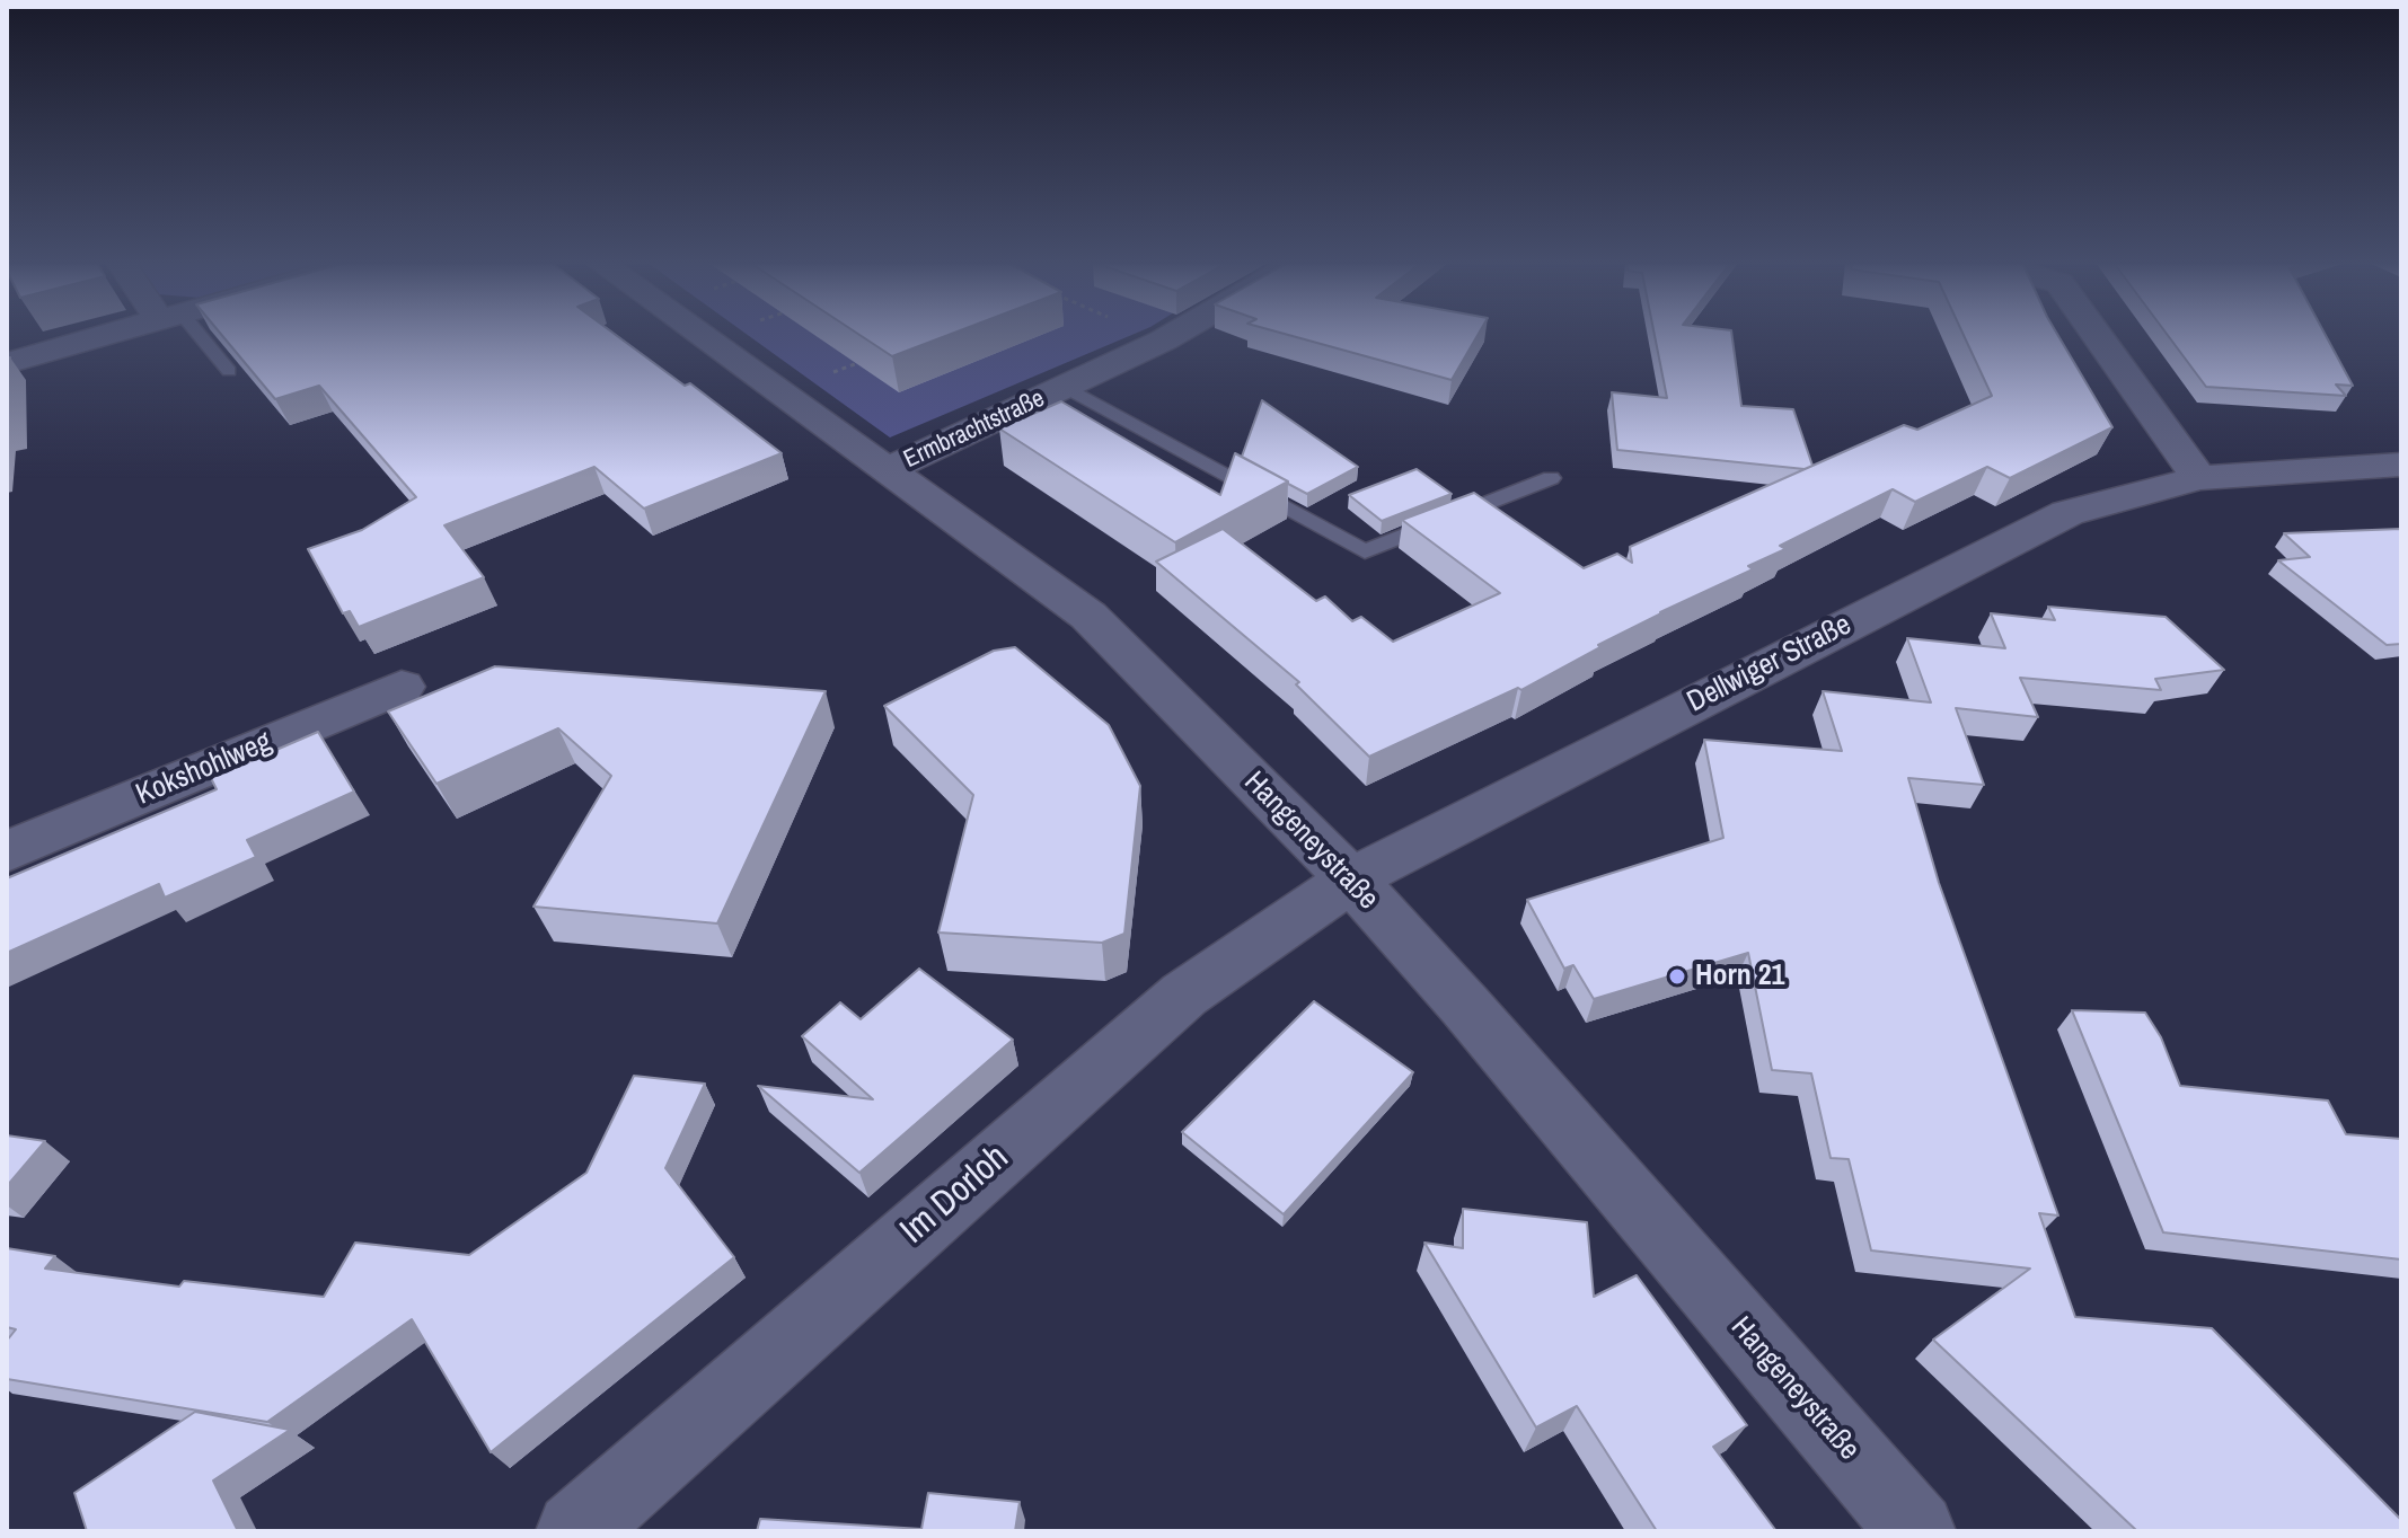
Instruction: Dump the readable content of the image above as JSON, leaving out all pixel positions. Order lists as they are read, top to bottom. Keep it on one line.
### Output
{"streets":{"street":["Ermbrachtstraße","Dellwiger Straße","Kokshohlweg","Hangeneystraße","Im Dorloh"]},"crossings":[["Ermbrachtstraße","Hangeneystraße"],["Dellwiger Straße","Hangeneystraße"],["Dellwiger Straße","Im Dorloh"],["Hangeneystraße","Im Dorloh"]],"places":["Horn 21"]}
